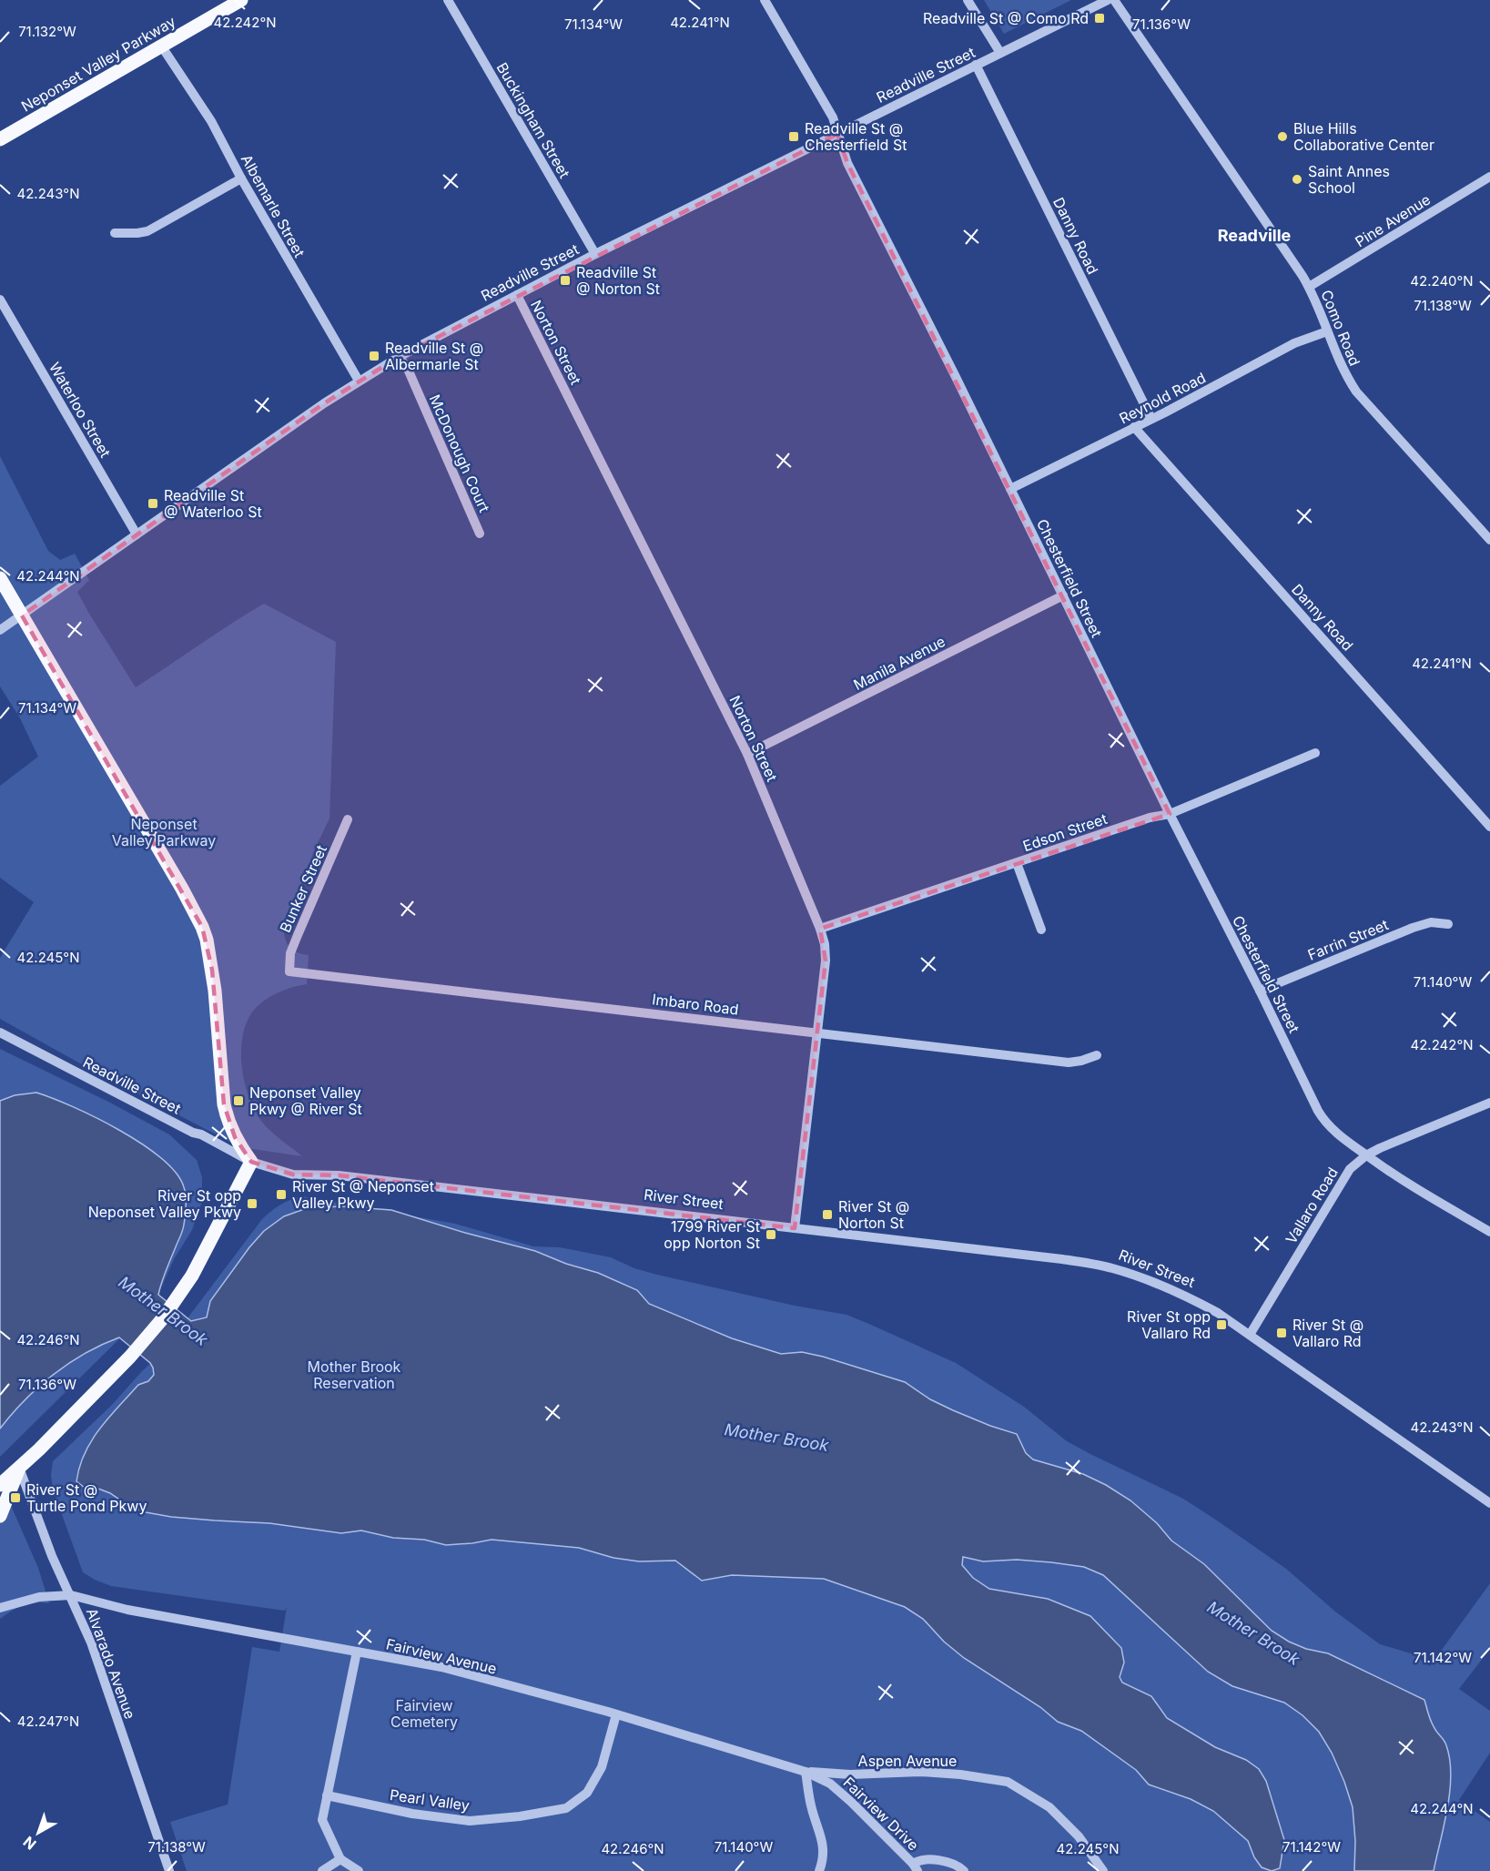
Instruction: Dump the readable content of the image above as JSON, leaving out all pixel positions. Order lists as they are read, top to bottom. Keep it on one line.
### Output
{"streets":{"main road":["Neponset Valley Parkway"],"street":["Readville Street","Buckingham Street","Albemarle Street","Pine Avenue","Danny Road","Como Road","Norton Street","Reynold Road","Waterloo Street","McDonough Court","Chesterfield Street","Manila Avenue","Edson Street","Bunker Street","Farrin Street","Imbaro Road","River Street","Vallaro Road","Fairview Avenue","Alvarado Avenue","Aspen Avenue","Pearl Valley","Fairview Drive"]},"crossings":[["Neponset Valley Parkway","Albemarle Street"],["Readville Street","Buckingham Street"],["Readville Street","Albemarle Street"],["Readville Street","Danny Road"],["Readville Street","Norton Street"],["Readville Street","Waterloo Street"],["Readville Street","McDonough Court"],["Readville Street","Chesterfield Street"],["Readville Street","River Street"],["Pine Avenue","Como Road"],["Danny Road","Reynold Road"],["Como Road","Reynold Road"],["Norton Street","Manila Avenue"],["Norton Street","Edson Street"],["Norton Street","Imbaro Road"],["Norton Street","River Street"],["Reynold Road","Chesterfield Street"],["Chesterfield Street","Manila Avenue"],["Chesterfield Street","Edson Street"],["Chesterfield Street","Farrin Street"],["Chesterfield Street","Vallaro Road"],["Bunker Street","Imbaro Road"],["River Street","Vallaro Road"],["Fairview Avenue","Alvarado Avenue"],["Fairview Avenue","Aspen Avenue"],["Fairview Avenue","Pearl Valley"],["Fairview Avenue","Fairview Drive"],["Aspen Avenue","Fairview Drive"]],"districts":["Readville"],"water":["Mother Brook"],"parks":["Neponset Valley Parkway","Mother Brook Reservation","Fairview Cemetery"],"places":{"transit":["Readville St @ Como Rd","Readville St @ Chesterfield St","Readville St @ Norton St","Readville St @ Albermarle St","Readville St @ Waterloo St","Neponset Valley Pkwy @ River St","River St @ Neponset Valley Pkwy","River St opp Neponset Valley Pkwy","River St @ Norton St","1799 River St opp Norton St","River St opp Vallaro Rd","River St @ Vallaro Rd","River St @ Turtle Pond Pkwy"],"other":["Blue Hills Collaborative Center","Saint Annes School"]},"north":"bottom left","coordinates":["42.242°N","42.241°N","71.134°W","71.136°W","71.132°W","42.243°N","42.240°N","71.138°W","42.244°N","42.245°N","71.140°W","42.246°N","71.142°W","42.247°N"]}
